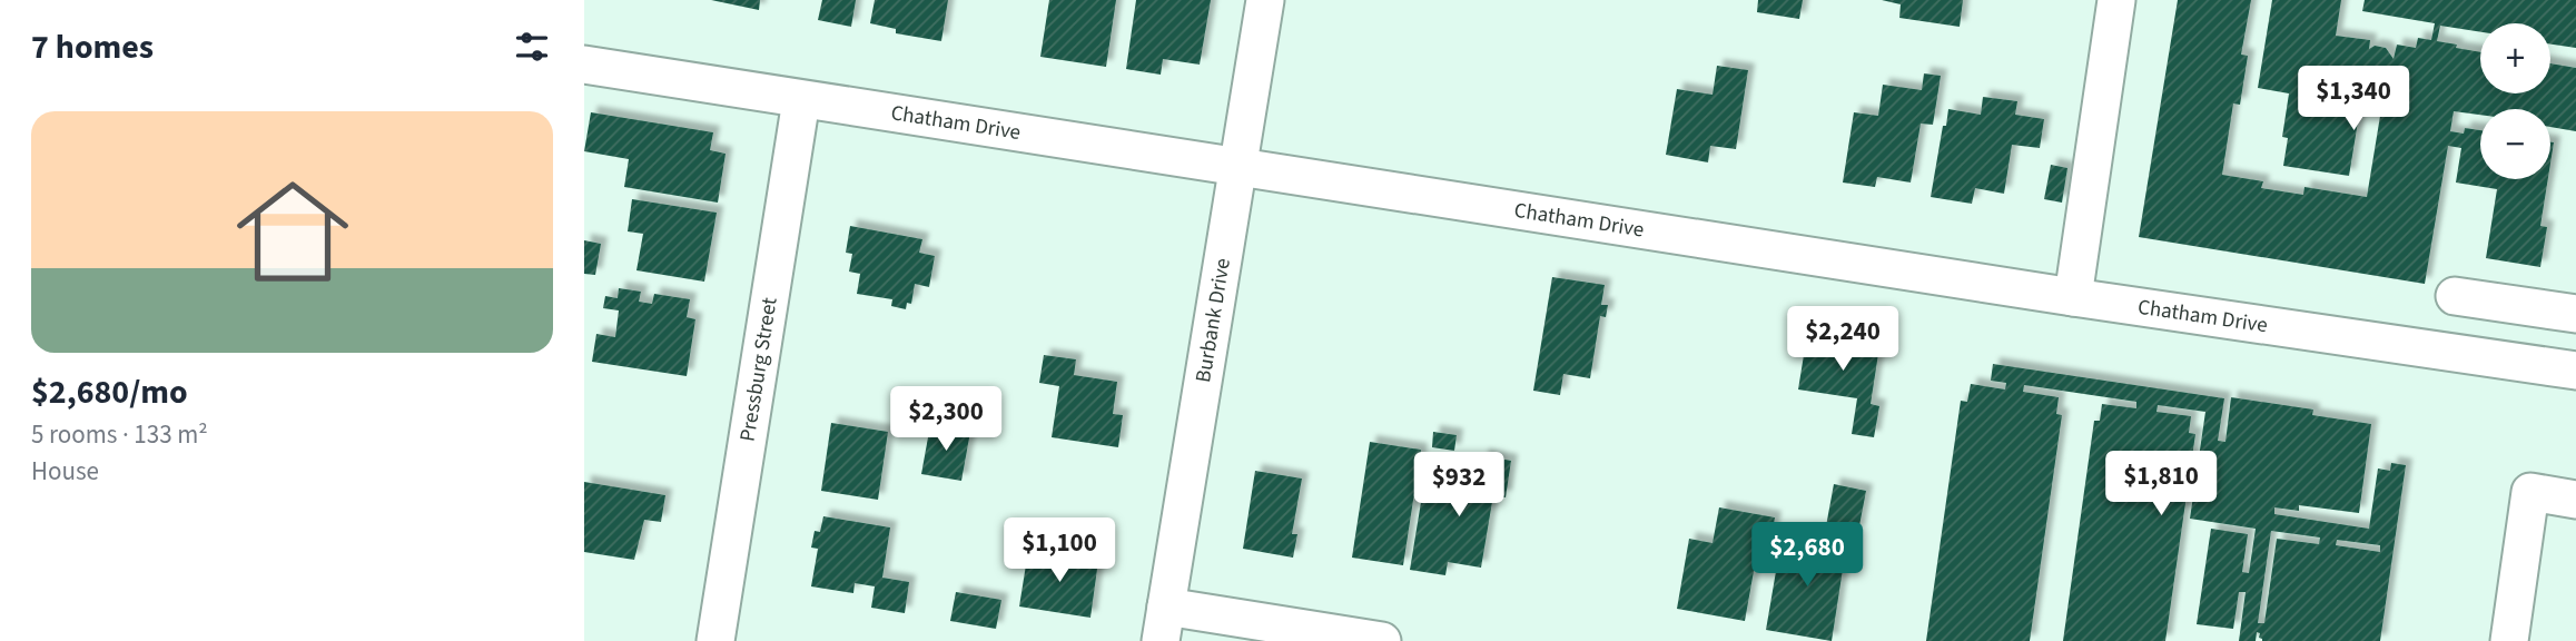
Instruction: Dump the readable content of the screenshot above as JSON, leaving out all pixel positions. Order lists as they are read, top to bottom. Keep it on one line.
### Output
{"streets":{"street":["Chatham Drive","Burbank Drive","Pressburg Street"]},"crossings":[["Chatham Drive","Burbank Drive"],["Chatham Drive","Pressburg Street"]],"page":{"heading":"7 homes","map_buttons":["+","−"],"price":["$1,340","$2,240","$2,300","$1,810","$932","$1,100","$2,680"],"list":[{"name":"$2,680/mo","note":"5 rooms · 133 m² · House"}]}}
